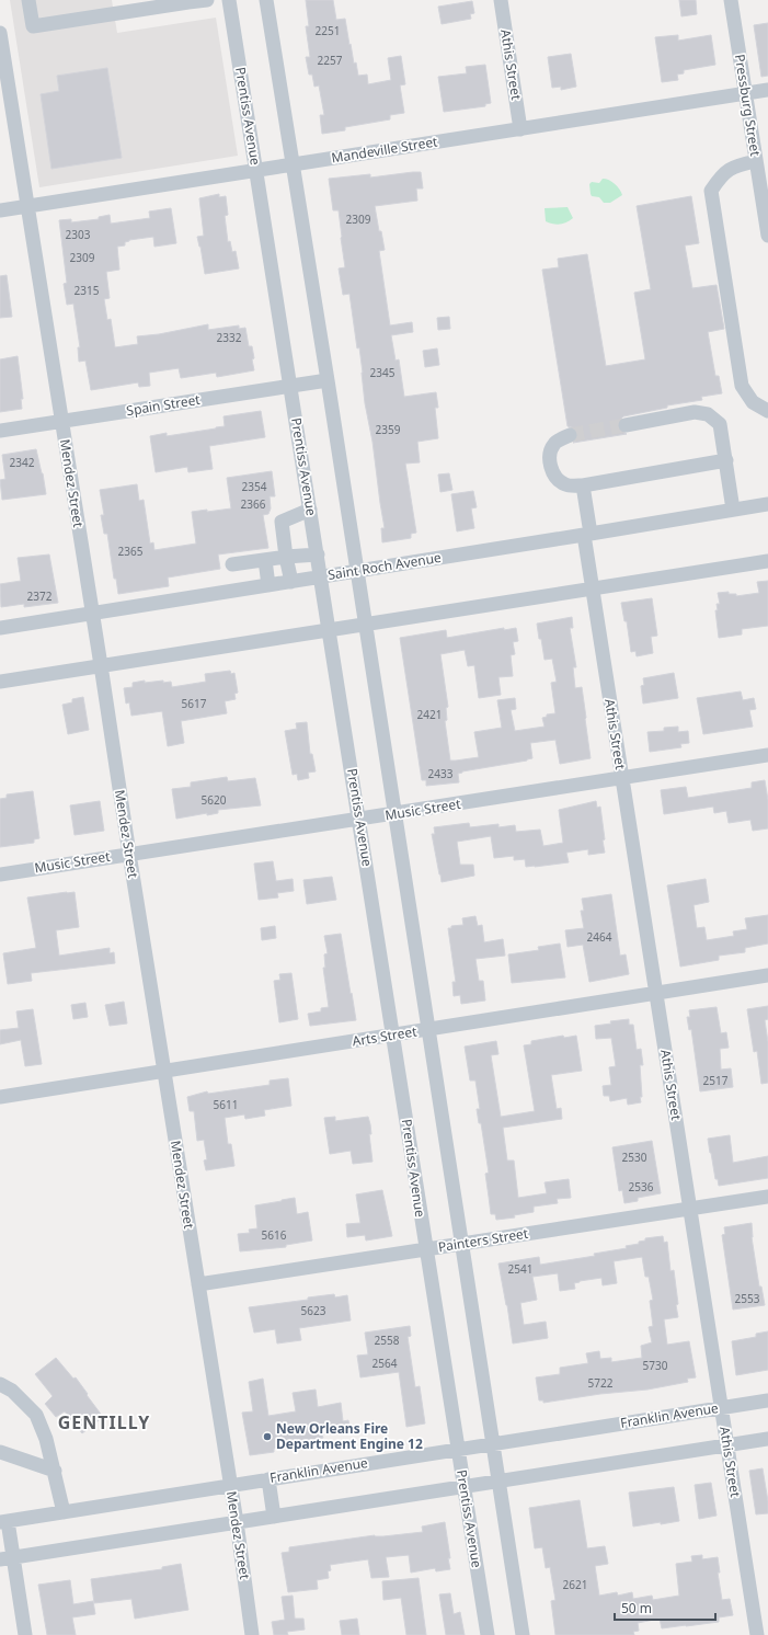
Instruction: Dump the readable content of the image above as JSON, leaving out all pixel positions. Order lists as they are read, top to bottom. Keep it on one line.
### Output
{"streets":{"street":["Athis Street","Pressburg Street","Prentiss Avenue","Mandeville Street","Spain Street","Mendez Street","Saint Roch Avenue","Music Street","Arts Street","Painters Street","Franklin Avenue"]},"crossings":[["Athis Street","Mandeville Street"],["Athis Street","Saint Roch Avenue"],["Athis Street","Music Street"],["Athis Street","Arts Street"],["Athis Street","Painters Street"],["Athis Street","Franklin Avenue"],["Pressburg Street","Mandeville Street"],["Prentiss Avenue","Mandeville Street"],["Prentiss Avenue","Spain Street"],["Prentiss Avenue","Saint Roch Avenue"],["Prentiss Avenue","Music Street"],["Prentiss Avenue","Arts Street"],["Prentiss Avenue","Painters Street"],["Prentiss Avenue","Franklin Avenue"],["Mandeville Street","Mendez Street"],["Spain Street","Mendez Street"],["Mendez Street","Saint Roch Avenue"],["Mendez Street","Music Street"],["Mendez Street","Arts Street"],["Mendez Street","Painters Street"],["Mendez Street","Franklin Avenue"]],"districts":["GENTILLY"],"places":["New Orleans Fire Department Engine 12"],"house_numbers":["2251","2257","2309","2303","2309","2315","2332","2345","2359","2342","2354","2366","2365","2372","5617","2421","2433","5620","2464","2517","5611","2530","2536","5616","2541","2553","5623","2558","2564","5730","5722","2621"],"scale_bar":"50 m"}
